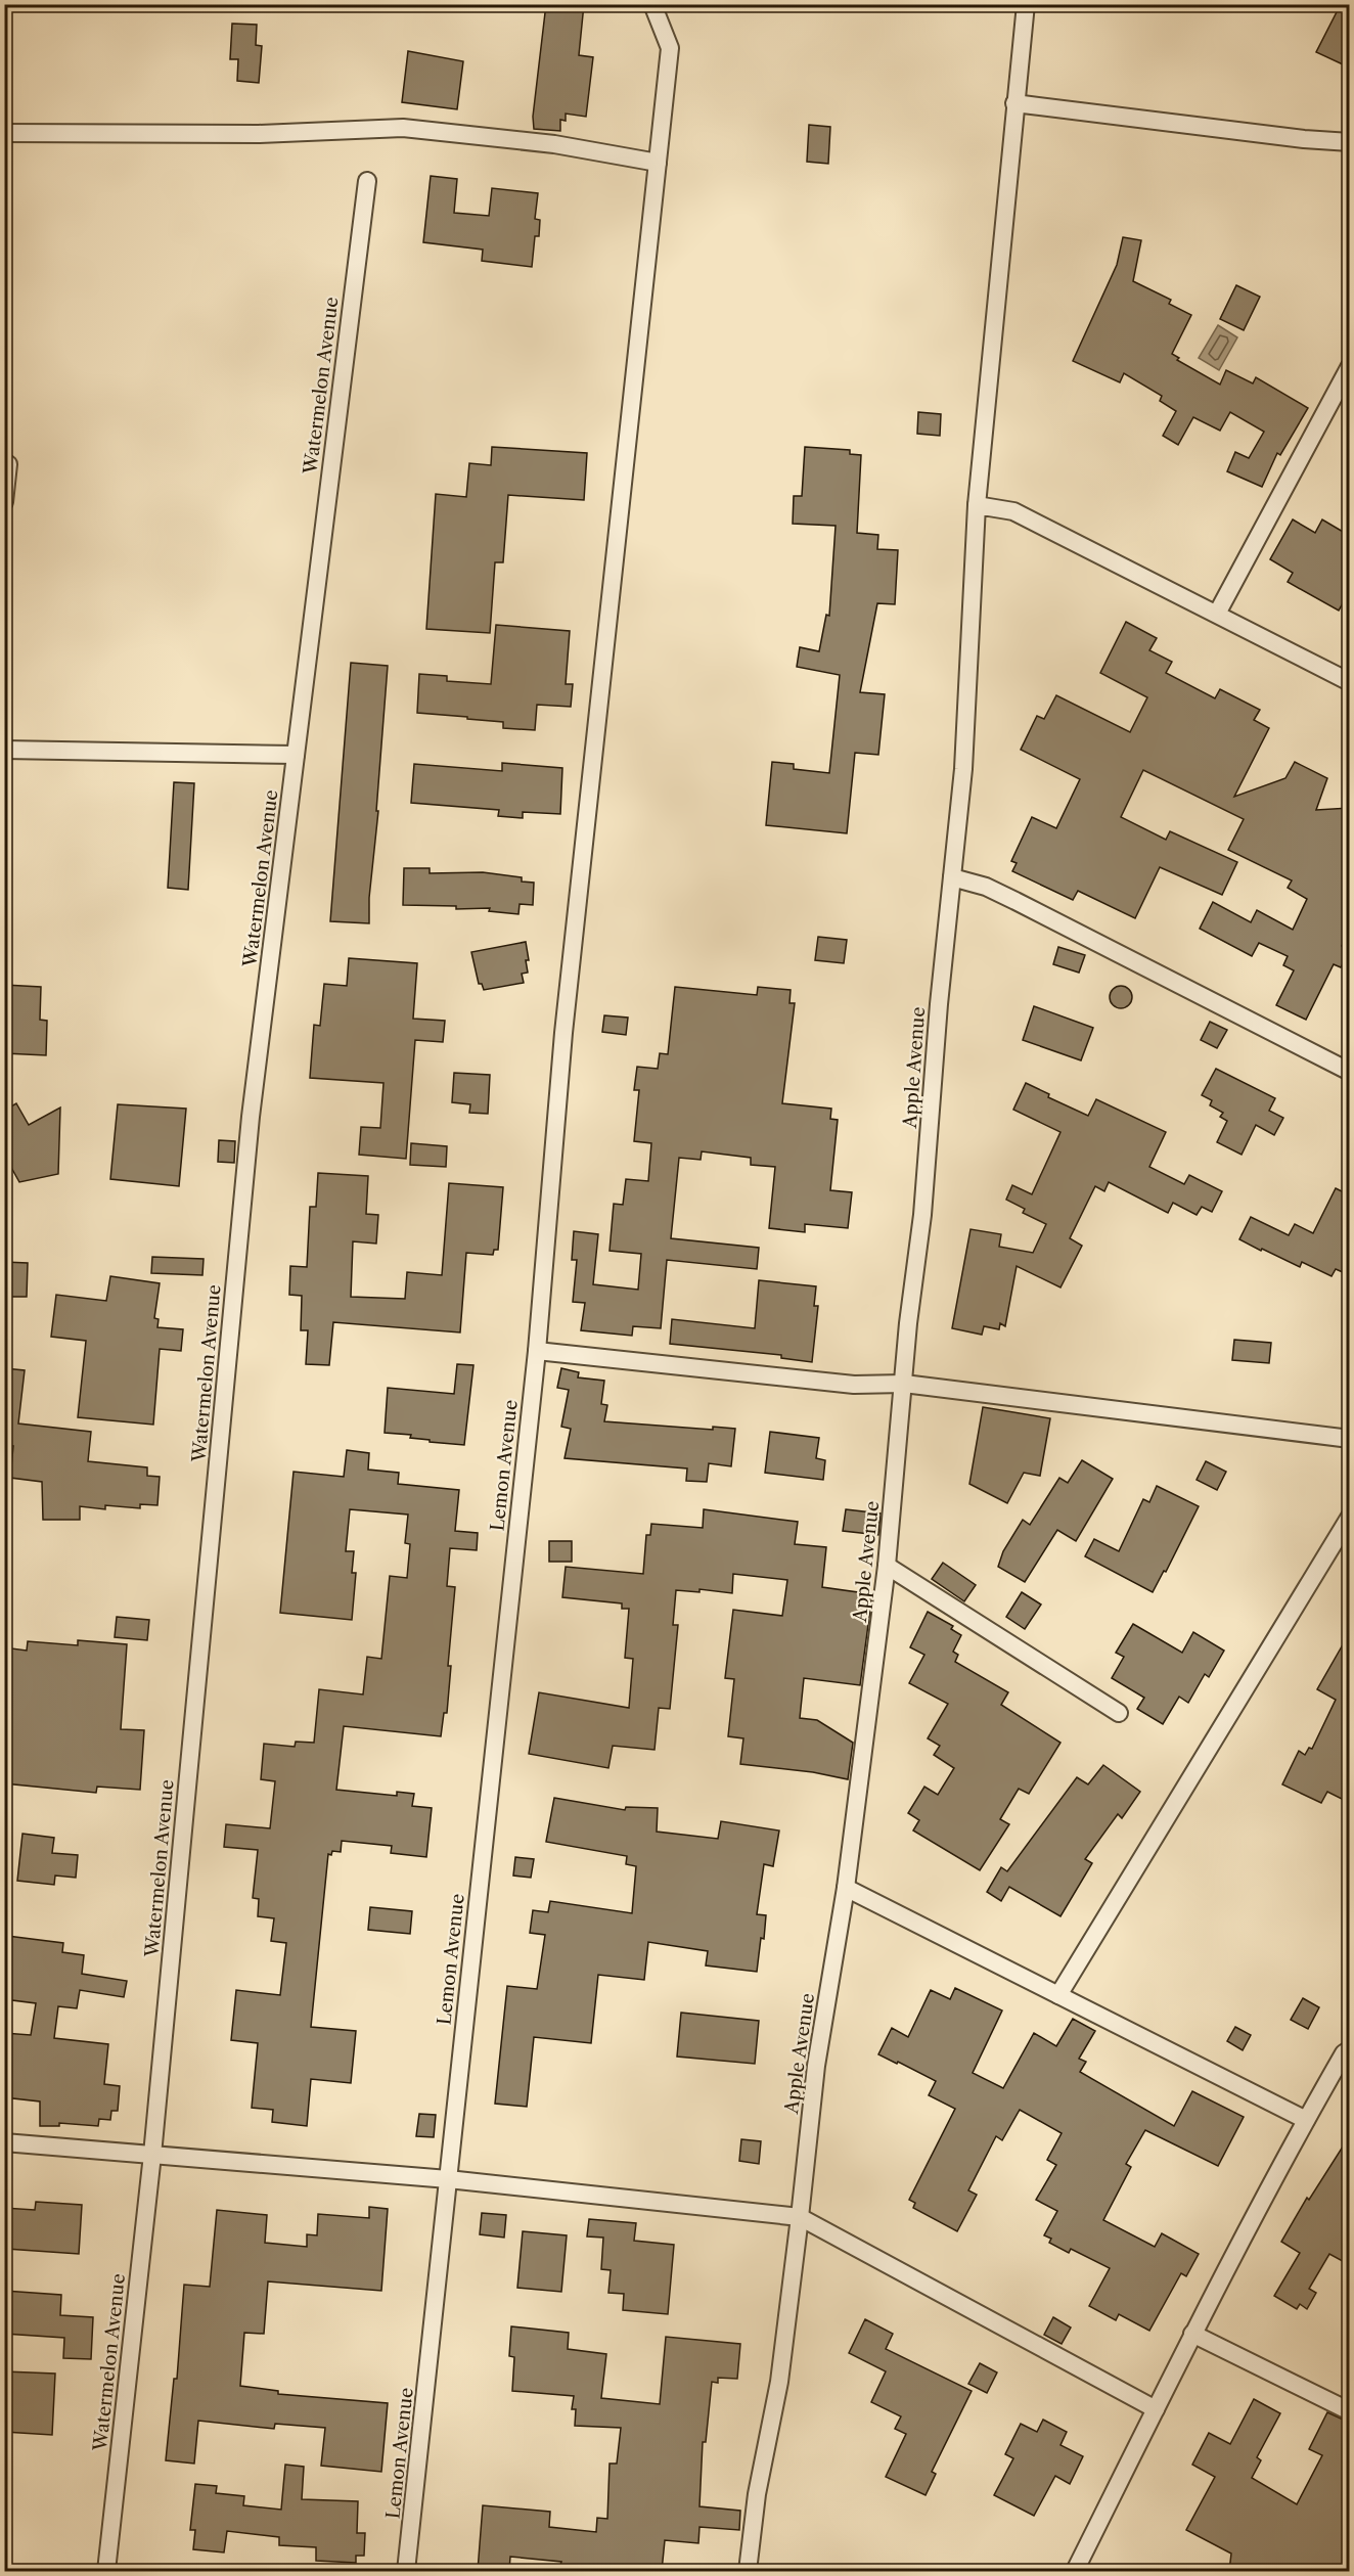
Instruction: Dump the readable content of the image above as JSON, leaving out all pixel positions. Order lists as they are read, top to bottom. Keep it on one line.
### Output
{"streets":{"street":["Watermelon Avenue","Apple Avenue","Lemon Avenue"]}}
